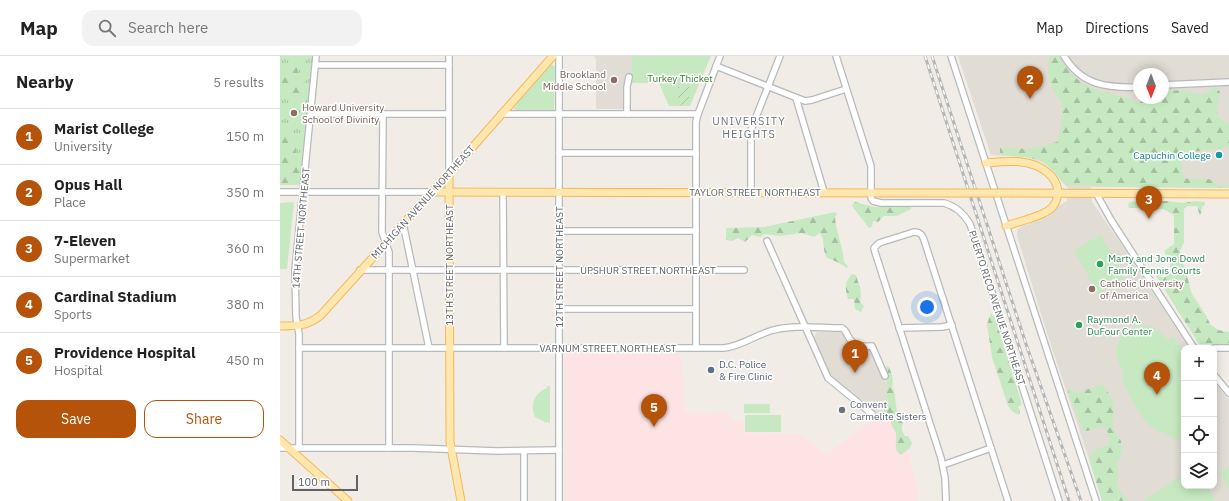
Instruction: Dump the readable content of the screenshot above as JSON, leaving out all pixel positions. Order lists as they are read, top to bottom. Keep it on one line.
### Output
{"streets":{"main road":["TAYLOR STREET NORTHEAST","MICHIGAN AVENUE NORTHEAST","13TH STREET NORTHEAST"],"street":["14TH STREET NORTHEAST","12TH STREET NORTHEAST","UPSHUR STREET NORTHEAST","PUERTO RICO AVENUE NORTHEAST","VARNUM STREET NORTHEAST"]},"crossings":[["TAYLOR STREET NORTHEAST","MICHIGAN AVENUE NORTHEAST"],["TAYLOR STREET NORTHEAST","14TH STREET NORTHEAST"],["TAYLOR STREET NORTHEAST","13TH STREET NORTHEAST"],["TAYLOR STREET NORTHEAST","12TH STREET NORTHEAST"],["TAYLOR STREET NORTHEAST","PUERTO RICO AVENUE NORTHEAST"],["MICHIGAN AVENUE NORTHEAST","14TH STREET NORTHEAST"],["MICHIGAN AVENUE NORTHEAST","13TH STREET NORTHEAST"],["MICHIGAN AVENUE NORTHEAST","UPSHUR STREET NORTHEAST"],["14TH STREET NORTHEAST","VARNUM STREET NORTHEAST"],["13TH STREET NORTHEAST","UPSHUR STREET NORTHEAST"],["13TH STREET NORTHEAST","VARNUM STREET NORTHEAST"],["12TH STREET NORTHEAST","UPSHUR STREET NORTHEAST"],["12TH STREET NORTHEAST","VARNUM STREET NORTHEAST"]],"districts":["UNIVERSITY HEIGHTS"],"parks":["Turkey Thicket"],"places":["Brookland Middle School","Howard University School of Divinity","Capuchin College","Marty and Jone Dowd Family Tennis Courts","Catholic University of America","Raymond A. DuFour Center","D.C. Police & Fire Clinic","Convent Carmelite Sisters"],"scale_bar":"100 m","north":"bottom","page":{"header":"Map","search":"Search here","nav":["Map","Directions","Saved"],"heading":["Nearby","5 results"],"pins":["2","3","1","4","5"],"list":[{"mark":"1","name":"Marist College","note":"University","value":"150 m"},{"mark":"2","name":"Opus Hall","note":"Place","value":"350 m"},{"mark":"3","name":"7-Eleven","note":"Supermarket","value":"360 m"},{"mark":"4","name":"Cardinal Stadium","note":"Sports","value":"380 m"},{"mark":"5","name":"Providence Hospital","note":"Hospital","value":"450 m"}],"map_buttons":["+","−"],"buttons":["Save","Share"],"scale":"100 m"}}
